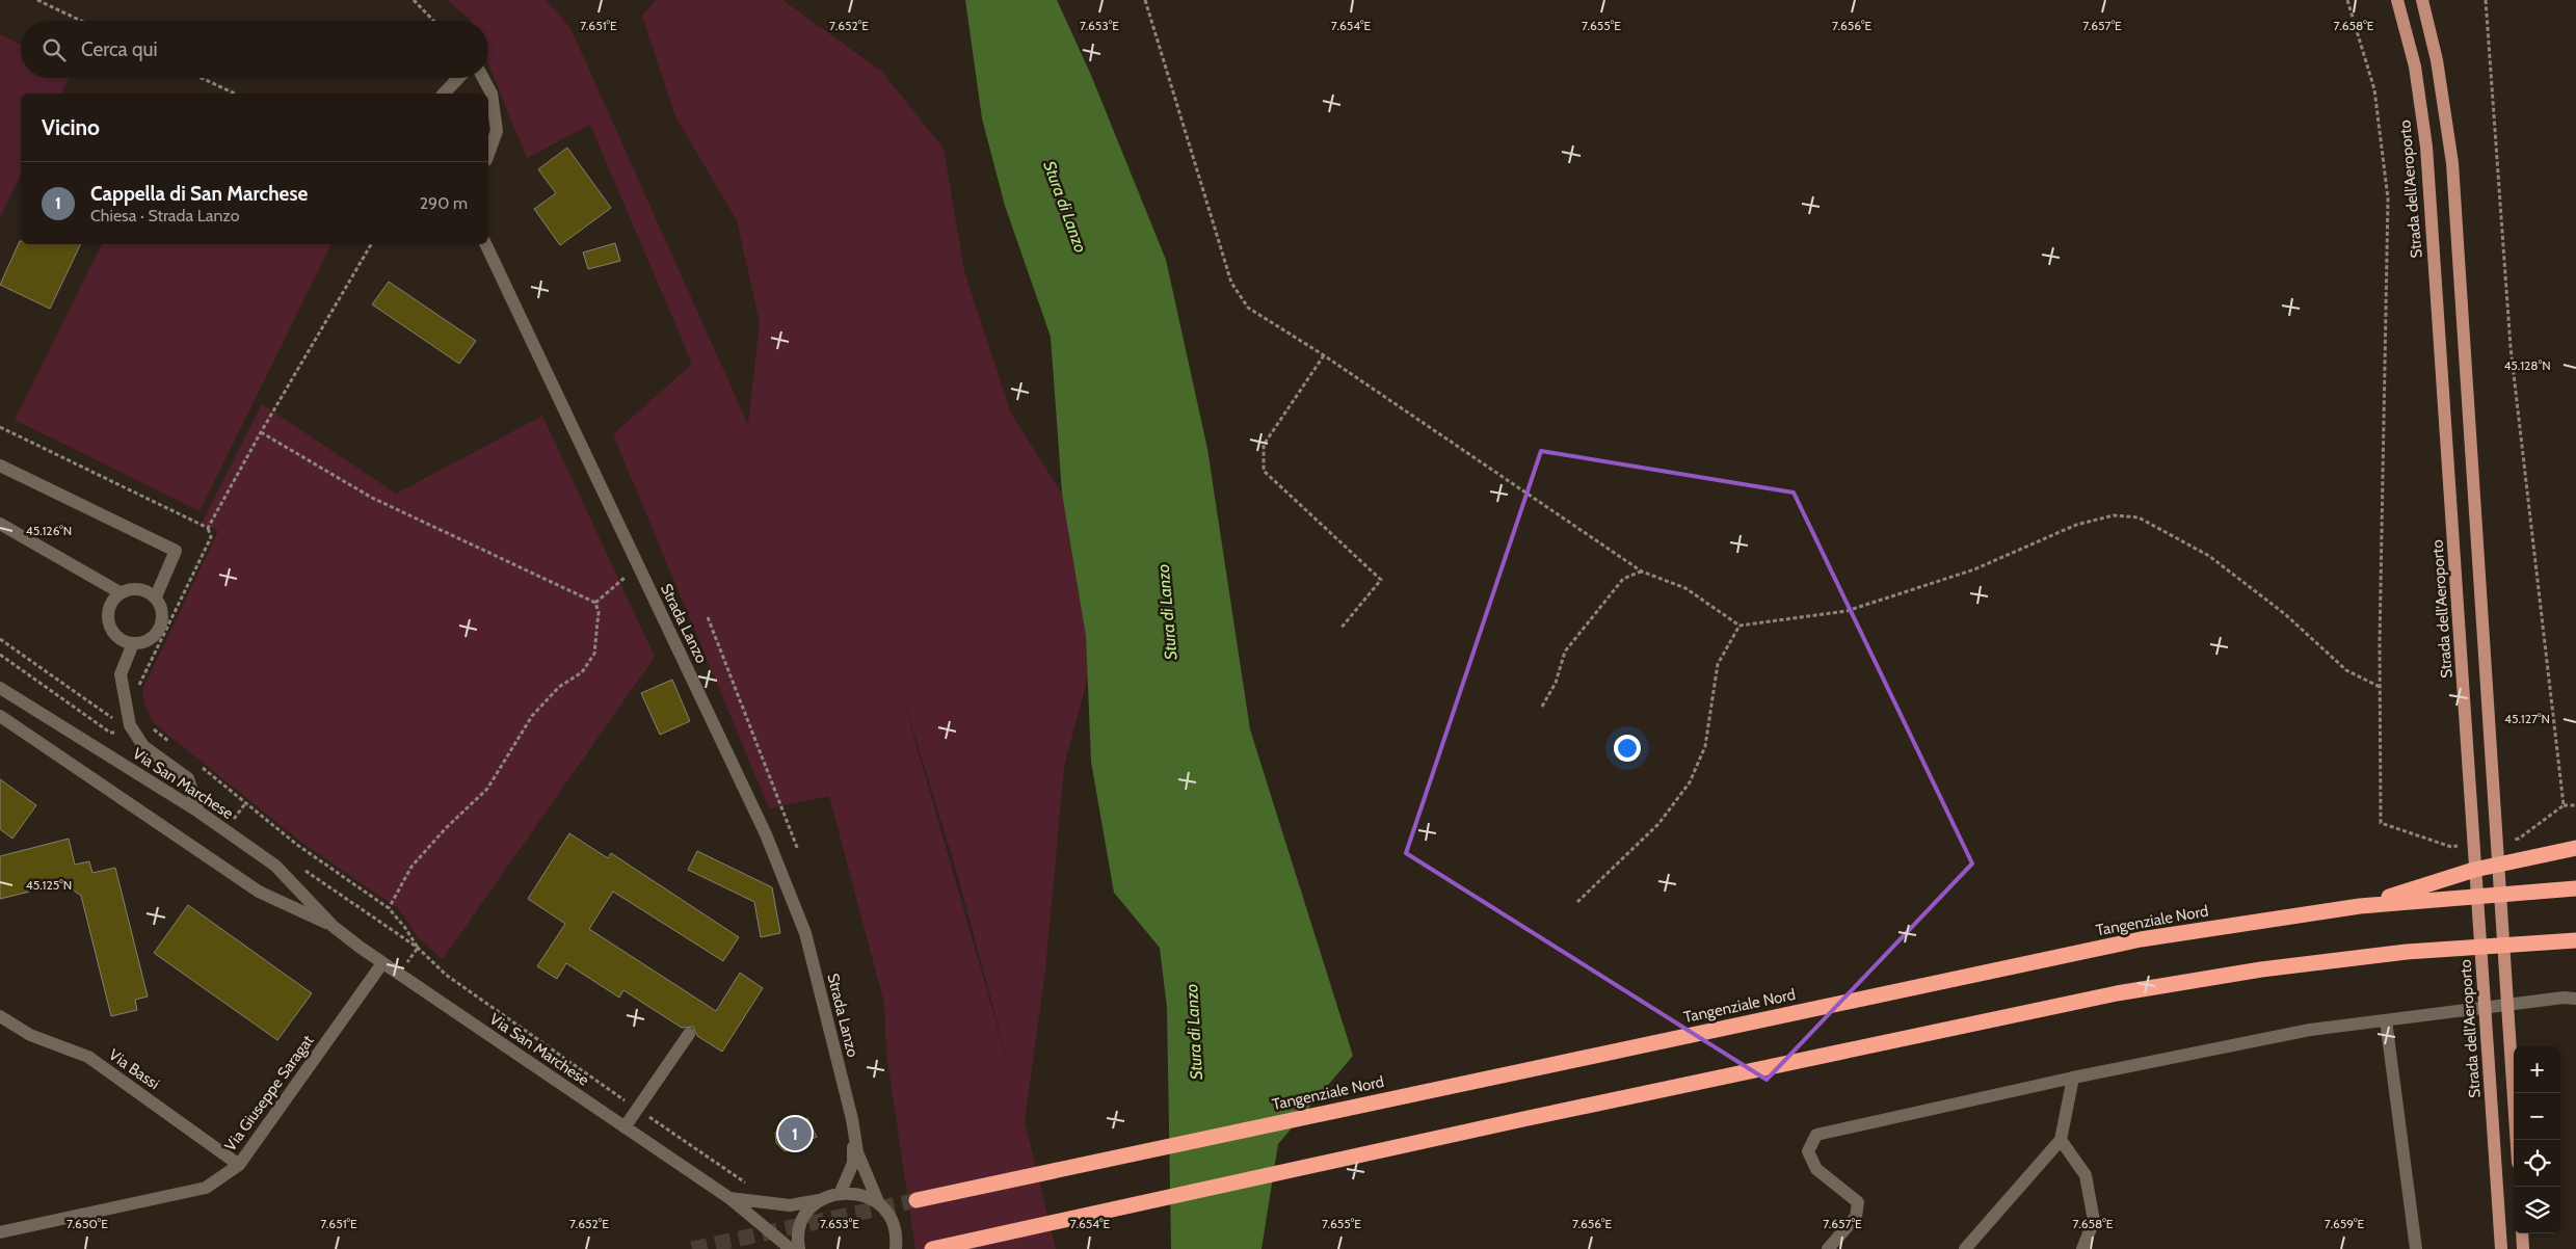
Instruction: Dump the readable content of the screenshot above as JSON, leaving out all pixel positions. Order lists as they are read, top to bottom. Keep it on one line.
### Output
{"streets":{"highway":["Tangenziale Nord"],"main road":["Strada dell'Aeroporto"],"street":["Strada Lanzo","Via San Marchese","Via Bassi","Via Giuseppe Saragat"]},"crossings":[["Strada Lanzo","Via San Marchese"],["Via San Marchese","Via Giuseppe Saragat"],["Via Bassi","Via Giuseppe Saragat"]],"water":["Stura di Lanzo"],"page":{"search":"Cerca qui","heading":"Vicino","list":[{"mark":"1","name":"Cappella di San Marchese","note":"Chiesa · Strada Lanzo","value":"290 m"}],"map_buttons":["+","−"],"pins":"1"},"coordinates":["7.651°E","7.652°E","7.653°E","7.654°E","7.655°E","7.656°E","7.657°E","7.658°E","45.128°N","45.126°N","45.127°N","45.125°N","7.650°E","7.659°E"]}
